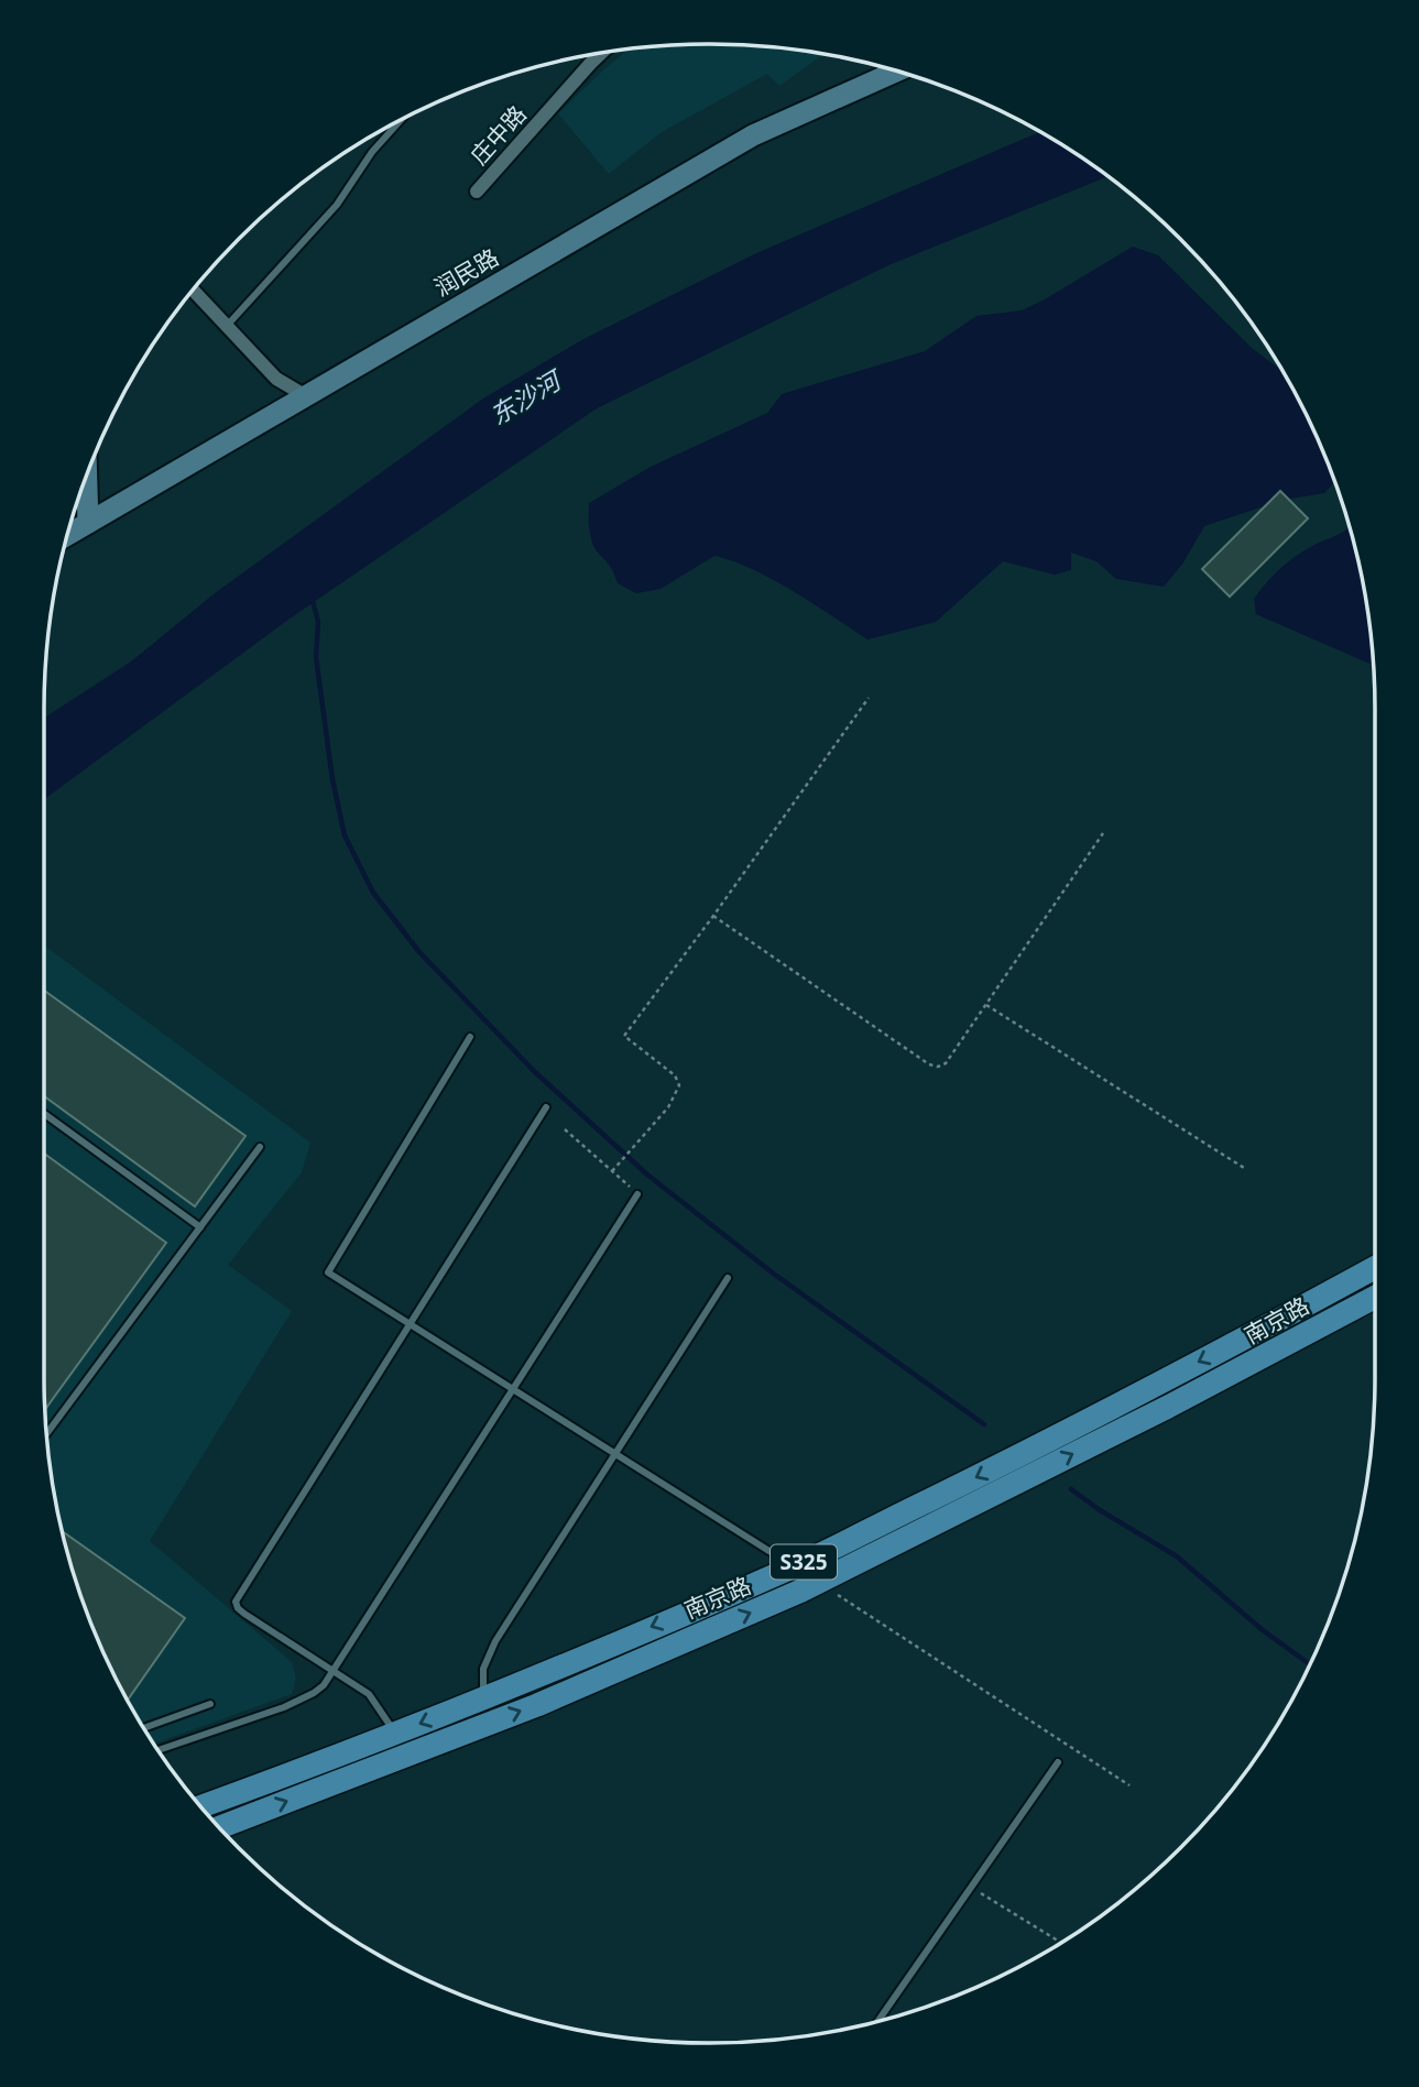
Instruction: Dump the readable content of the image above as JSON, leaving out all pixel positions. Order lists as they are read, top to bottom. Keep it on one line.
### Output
{"streets":{"main road":["南京路","S325"],"street":["庄中路","润民路"]},"water":["东沙河"]}
